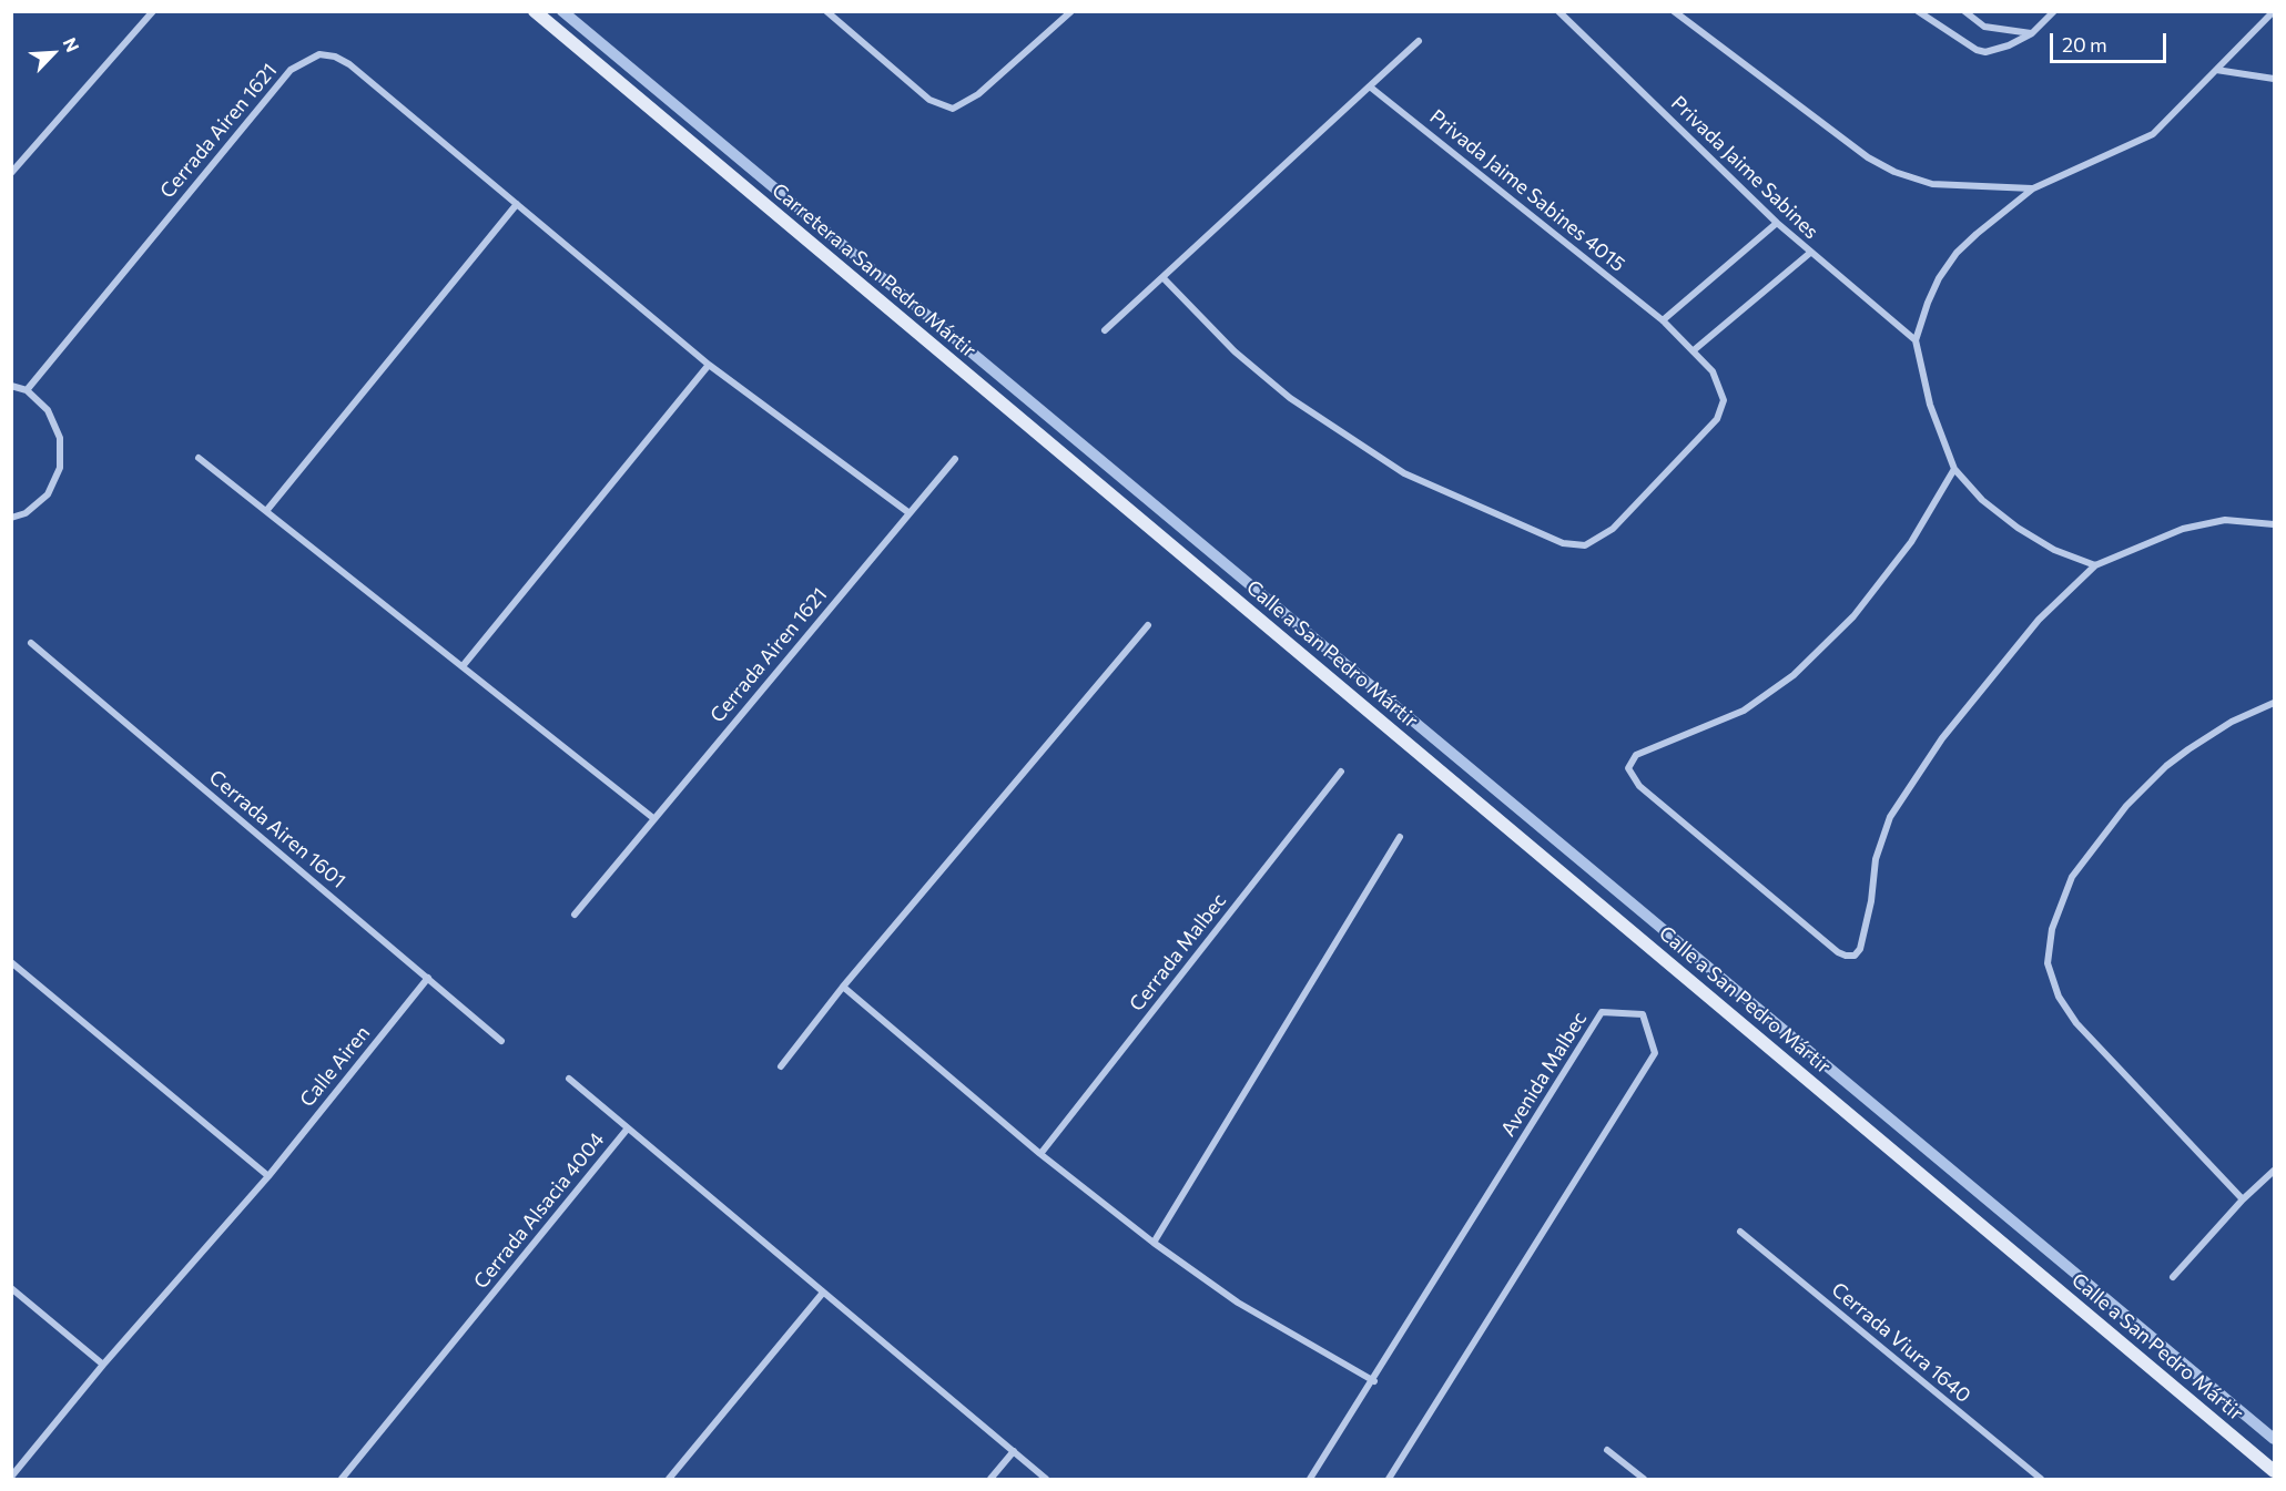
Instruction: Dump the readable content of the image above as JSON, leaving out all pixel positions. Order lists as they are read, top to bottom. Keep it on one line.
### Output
{"streets":{"main road":["Carretera a San Pedro Mártir","Calle a San Pedro Mártir"],"street":["Cerrada Airen 1621","Privada Jaime Sabines","Privada Jaime Sabines 4015","Cerrada Airen 1601","Cerrada Malbec","Calle Airen","Avenida Malbec","Cerrada Alsacia 4004","Cerrada Viura 1640"]},"crossings":[["Carretera a San Pedro Mártir","Calle a San Pedro Mártir"],["Cerrada Airen 1601","Calle Airen"]],"scale_bar":"20 m","north":"top right"}
